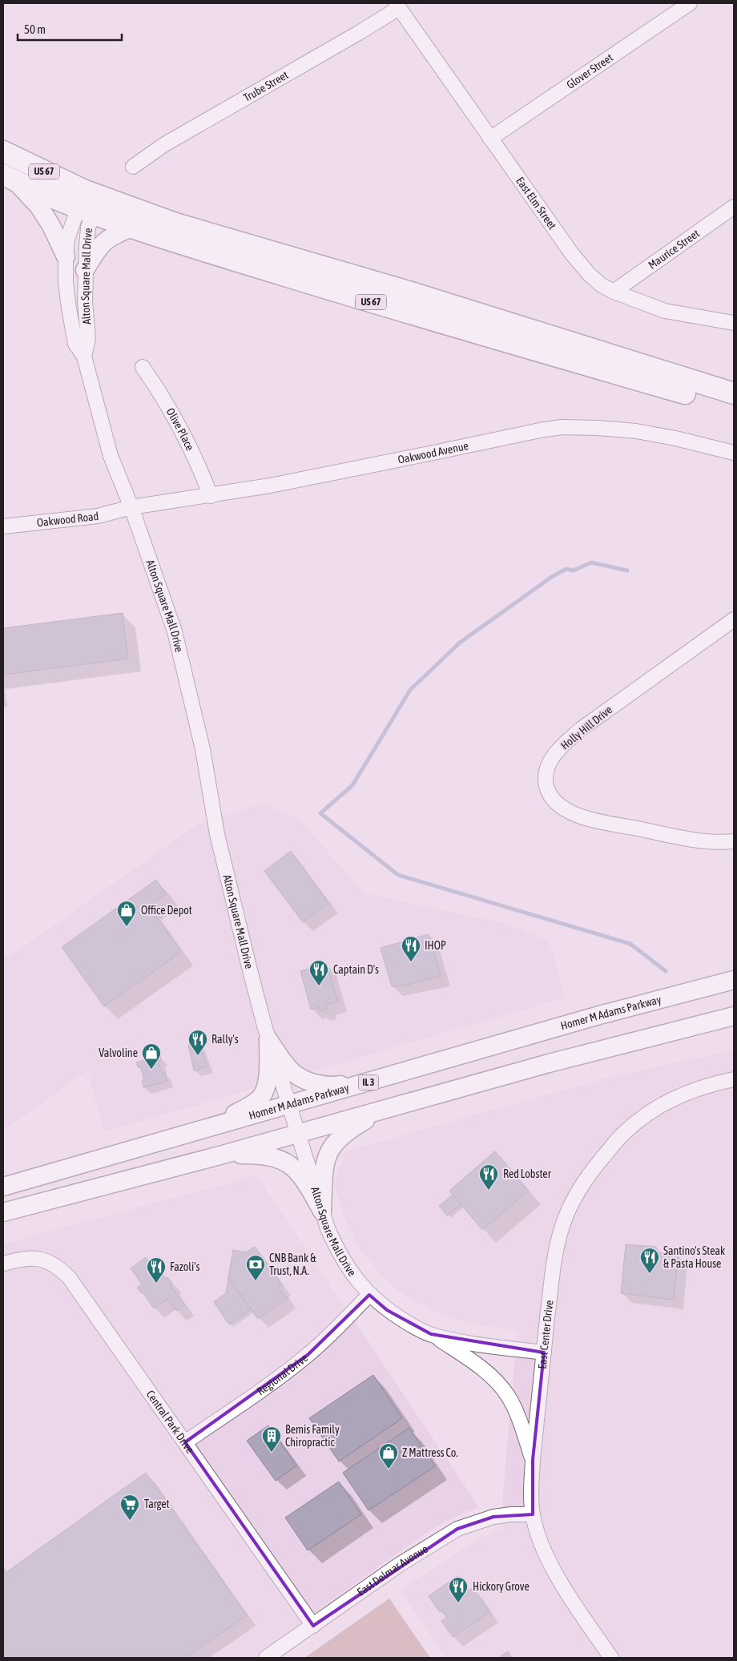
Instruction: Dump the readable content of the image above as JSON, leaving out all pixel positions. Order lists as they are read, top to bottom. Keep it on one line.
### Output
{"streets":{"highway":["US 67"],"main road":["Homer M Adams Parkway","IL 3"],"street":["Glover Street","Trube Street","East Elm Street","Maurice Street","Alton Square Mall Drive","Olive Place","Oakwood Avenue","Oakwood Road","Holly Hill Drive","East Center Drive","Regional Drive","Central Park Drive","East Delmar Avenue"]},"crossings":[["Glover Street","East Elm Street"],["Trube Street","East Elm Street"],["US 67","Alton Square Mall Drive"],["East Elm Street","Maurice Street"],["Alton Square Mall Drive","Oakwood Avenue"],["Alton Square Mall Drive","Oakwood Road"],["Alton Square Mall Drive","Homer M Adams Parkway"],["Alton Square Mall Drive","East Center Drive"],["Alton Square Mall Drive","Regional Drive"],["Olive Place","Oakwood Avenue"],["Oakwood Avenue","Oakwood Road"],["East Center Drive","East Delmar Avenue"],["Regional Drive","Central Park Drive"],["Central Park Drive","East Delmar Avenue"]],"places":{"shop":["Office Depot","Valvoline","Z Mattress Co."],"restaurant":["IHOP","Captain D's","Rally's","Red Lobster","Santino's Steak & Pasta House","Fazoli's","Hickory Grove"],"bank":["CNB Bank & Trust, N.A."],"building":["Bemis Family Chiropractic"],"supermarket":["Target"]},"scale_bar":"50 m"}
